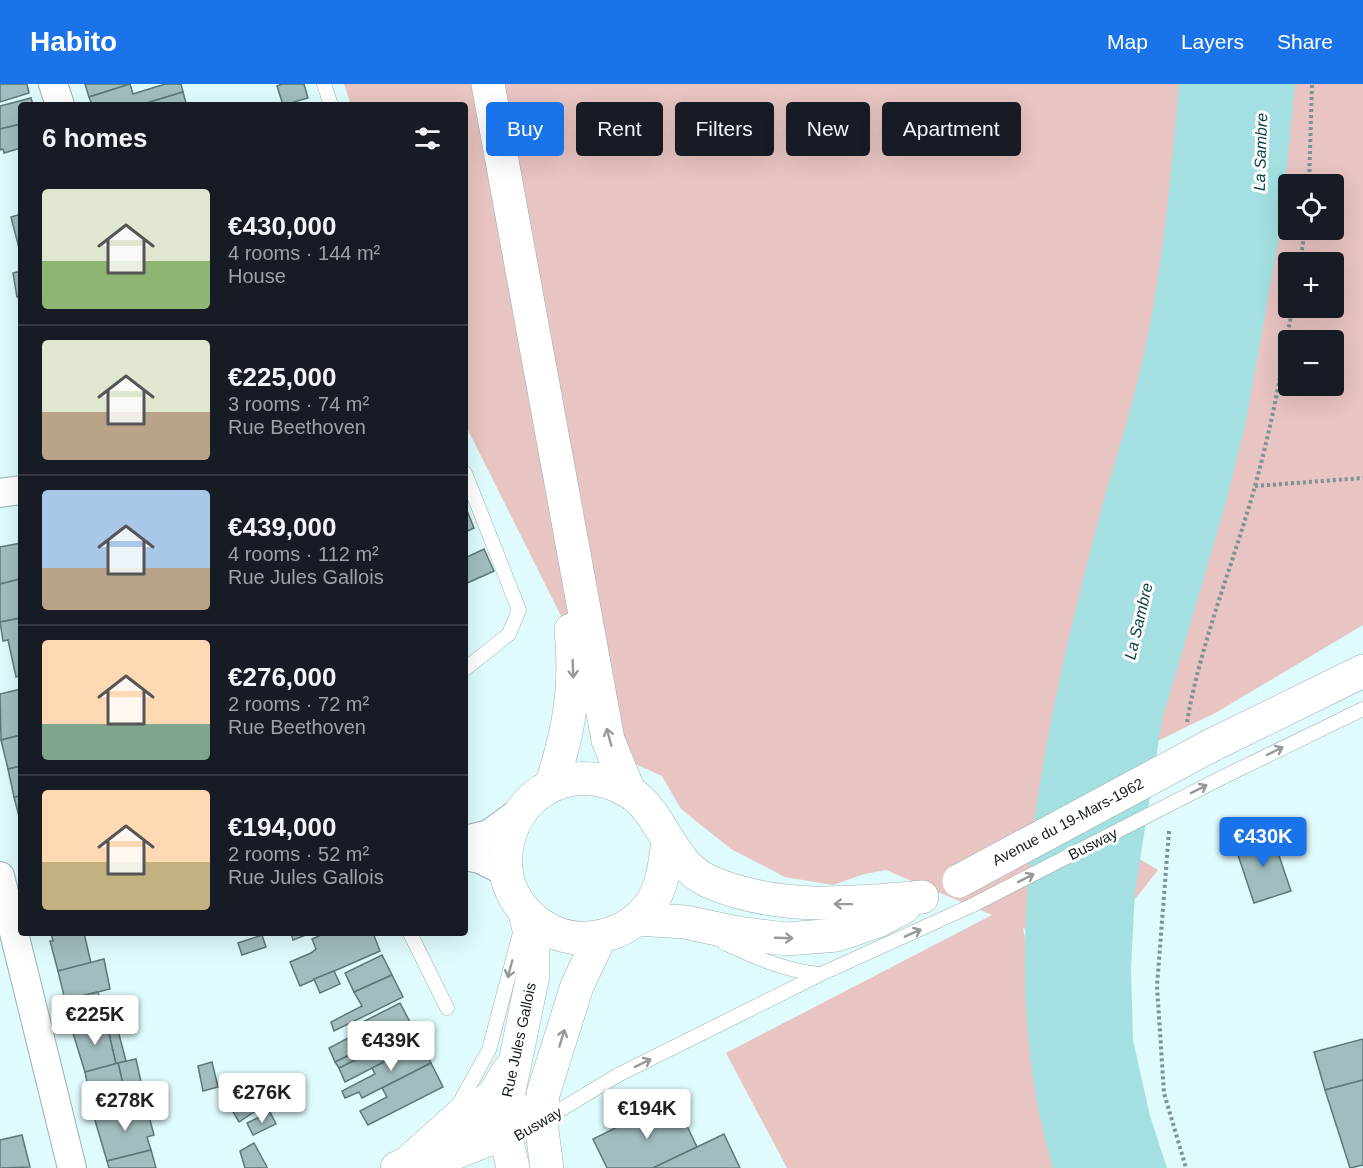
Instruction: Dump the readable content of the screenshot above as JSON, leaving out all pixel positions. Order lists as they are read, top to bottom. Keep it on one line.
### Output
{"streets":{"main road":["Avenue du 19-Mars-1962","Rue Jules Gallois"],"lane":["Busway"]},"crossings":[["Avenue du 19-Mars-1962","Busway"],["Busway","Rue Jules Gallois"]],"one_way":["Busway"],"water":["La Sambre"],"page":{"header":"Habito","nav":["Map","Layers","Share"],"chip":["Buy","Rent","Filters","New","Apartment"],"heading":"6 homes","map_buttons":["+","−"],"list":[{"name":"€430,000","note":"4 rooms · 144 m² · House"},{"name":"€225,000","note":"3 rooms · 74 m² · Rue Beethoven"},{"name":"€439,000","note":"4 rooms · 112 m² · Rue Jules Gallois"},{"name":"€276,000","note":"2 rooms · 72 m² · Rue Beethoven"},{"name":"€194,000","note":"2 rooms · 52 m² · Rue Jules Gallois"}],"price":["€430K","€225K","€439K","€276K","€278K","€194K"]}}
